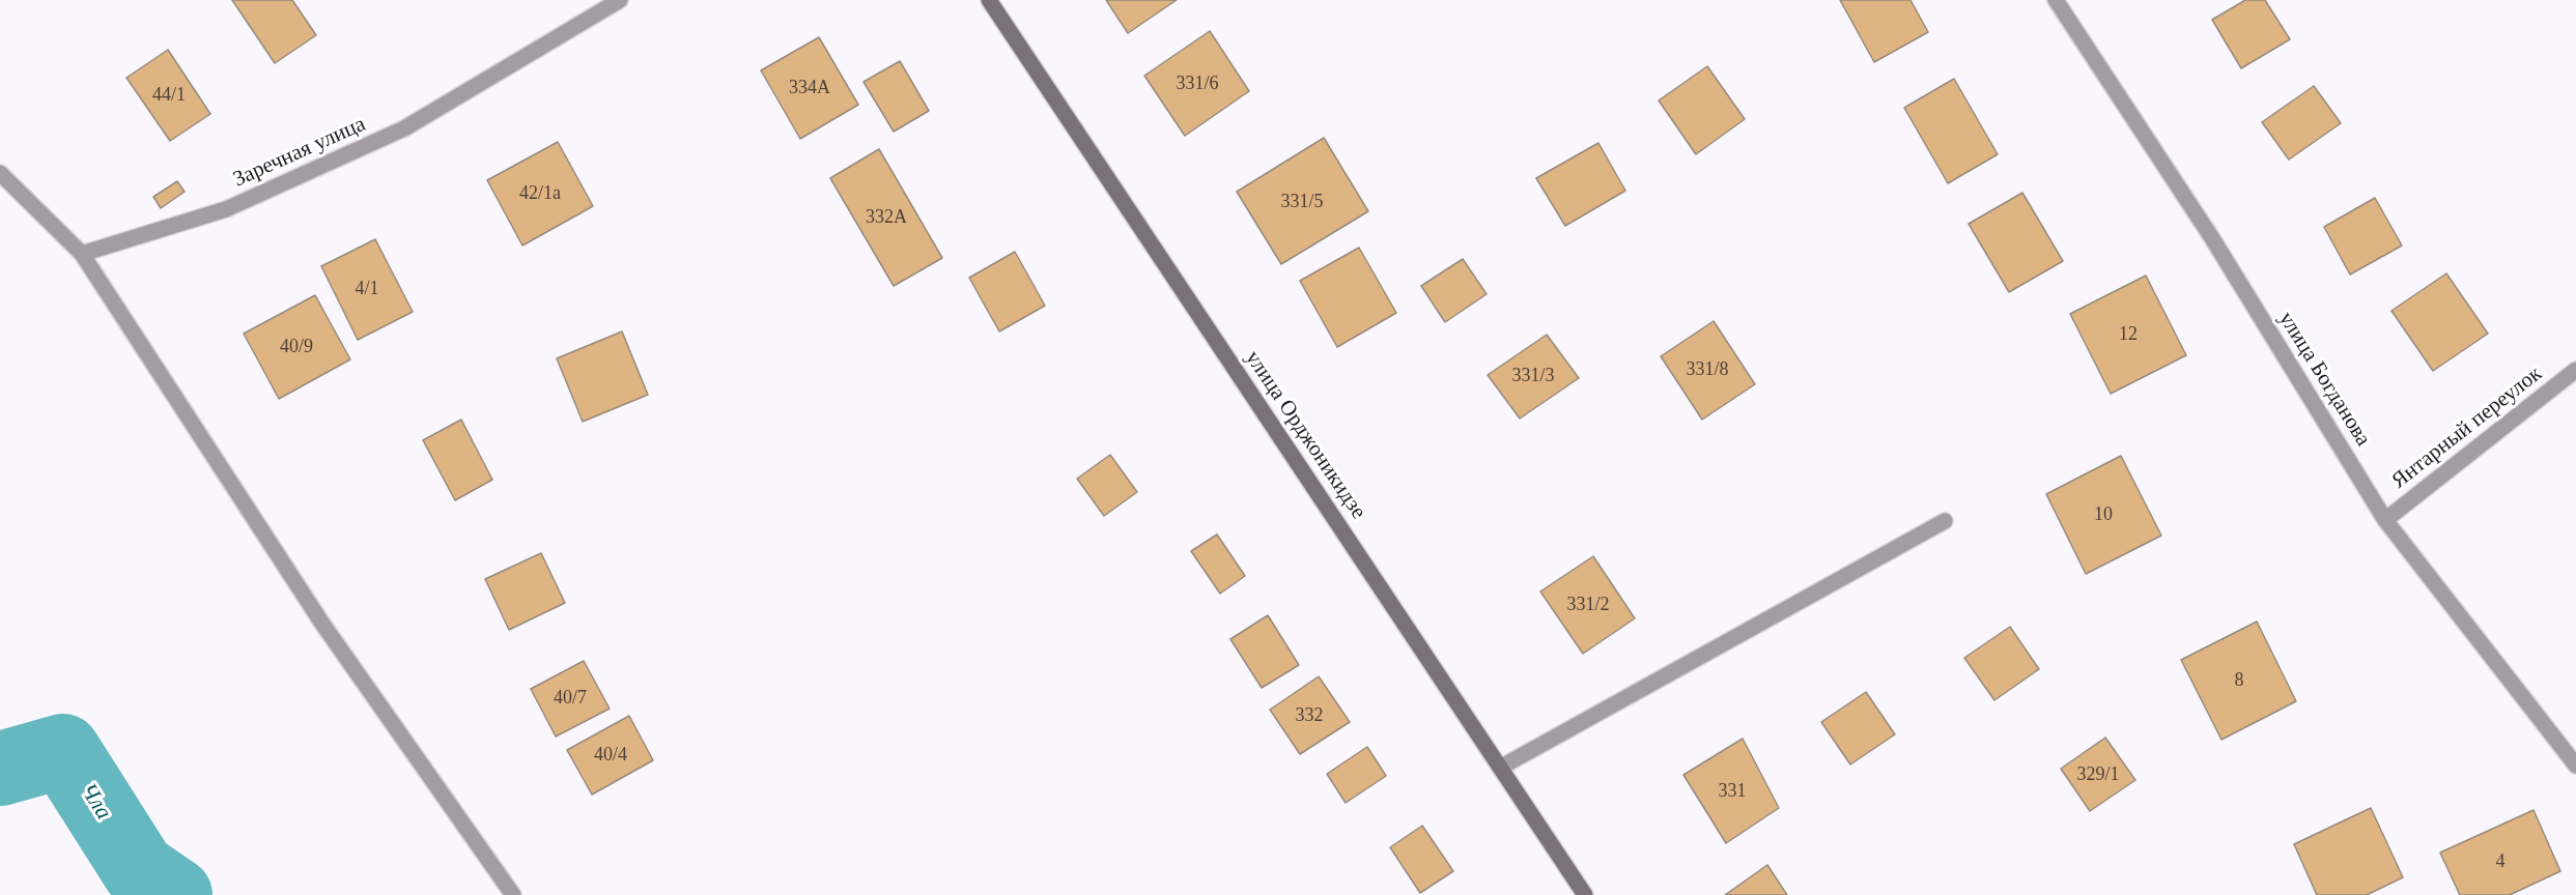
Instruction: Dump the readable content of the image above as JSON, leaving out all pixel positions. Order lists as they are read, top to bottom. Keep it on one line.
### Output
{"streets":{"street":["Заречная улица","улица Богданова","Янтарный переулок","улица Орджоникидзе"]},"crossings":[["улица Богданова","Янтарный переулок"]],"water":["Чла"],"house_numbers":["331/6","334А","44/1","42/1а","331/5","332А","4/1","12","40/9","331/8","331/3","10","331/2","8","40/7","332","40/4","329/1","331","4"]}
